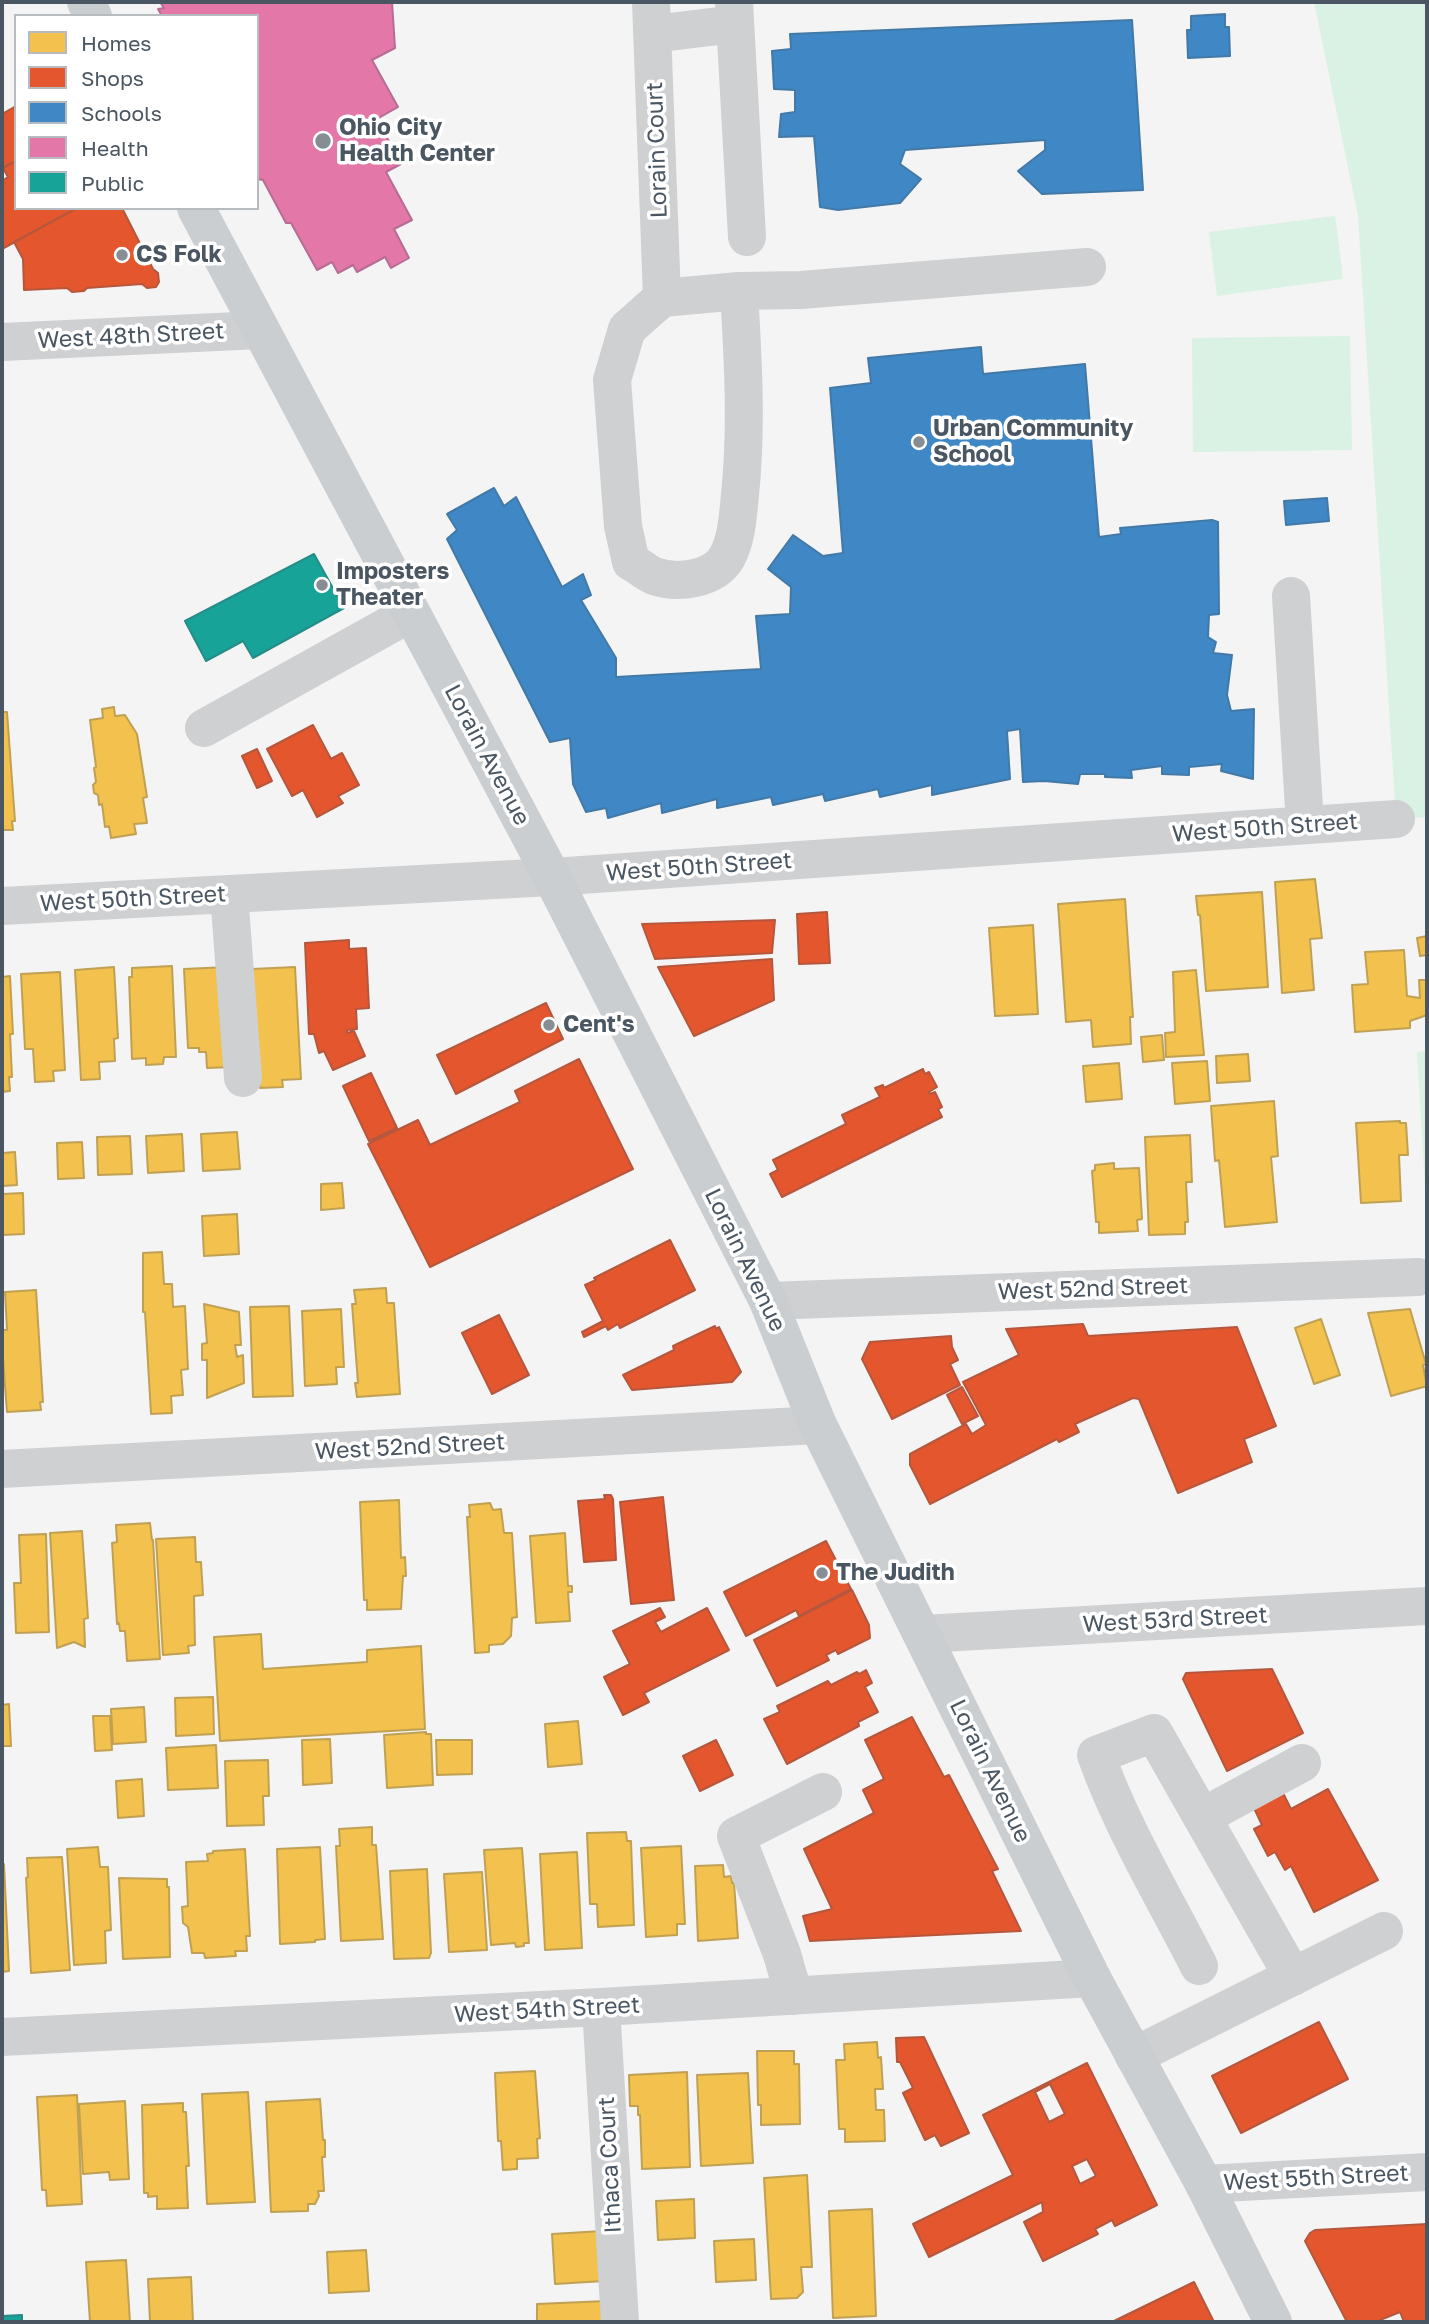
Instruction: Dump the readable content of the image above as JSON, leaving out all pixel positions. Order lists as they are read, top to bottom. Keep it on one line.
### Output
{"streets":{"main road":["Lorain Avenue"],"street":["Lorain Court","West 48th Street","West 50th Street","West 52nd Street","West 53rd Street","West 54th Street","Ithaca Court","West 55th Street"]},"crossings":[["West 48th Street","Lorain Avenue"],["Lorain Avenue","West 50th Street"],["Lorain Avenue","West 52nd Street"],["Lorain Avenue","West 53rd Street"],["Lorain Avenue","West 54th Street"],["Lorain Avenue","West 55th Street"],["West 54th Street","Ithaca Court"]],"places":["Ohio City Health Center","CS Folk","Urban Community School","Imposters Theater","Cent's","The Judith"],"legend":["Homes","Shops","Schools","Health","Public"]}
